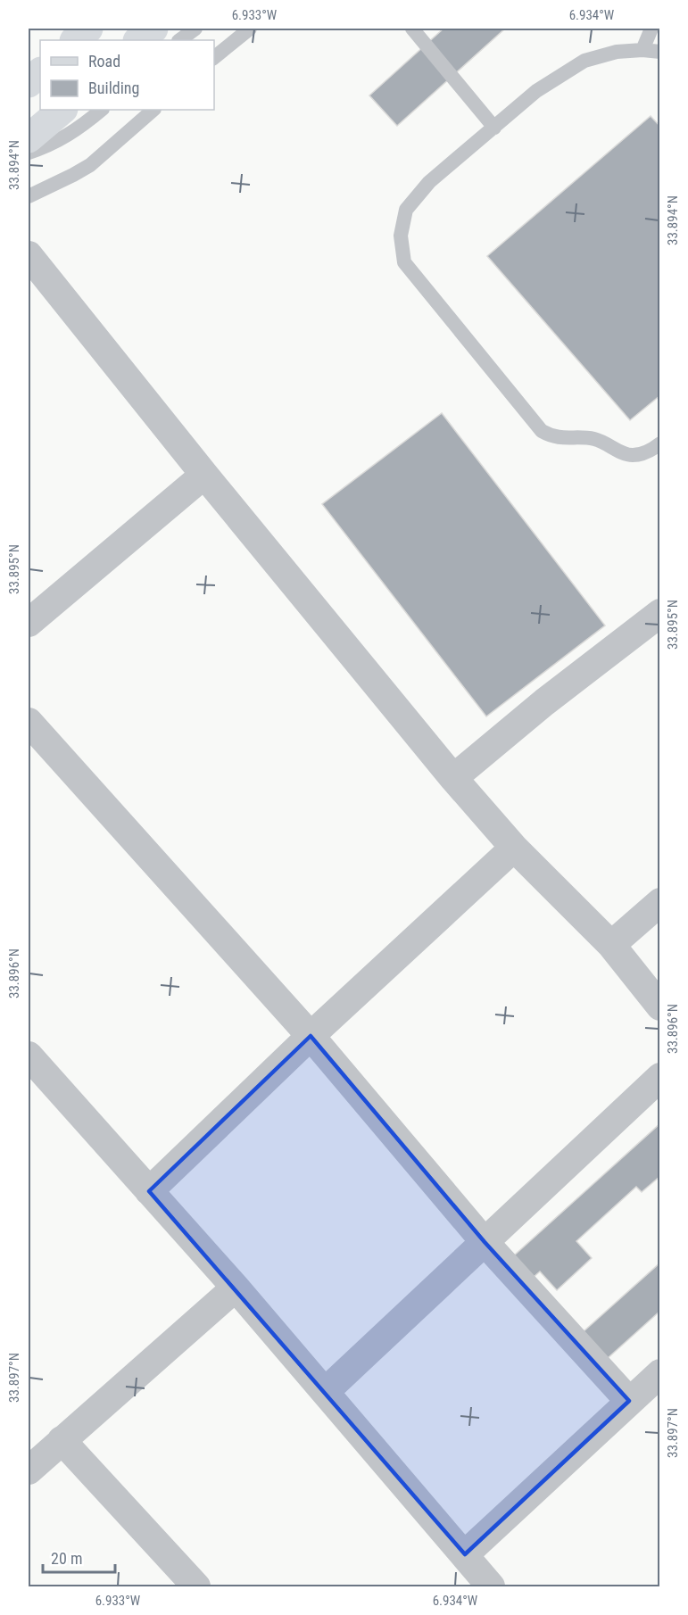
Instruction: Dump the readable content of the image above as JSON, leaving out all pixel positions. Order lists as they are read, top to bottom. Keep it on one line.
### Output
{"legend":["Road","Building"],"scale_bar":"20 m","coordinates":["6.933°W","6.934°W","33.894°N","33.895°N","33.896°N","33.897°N"]}
